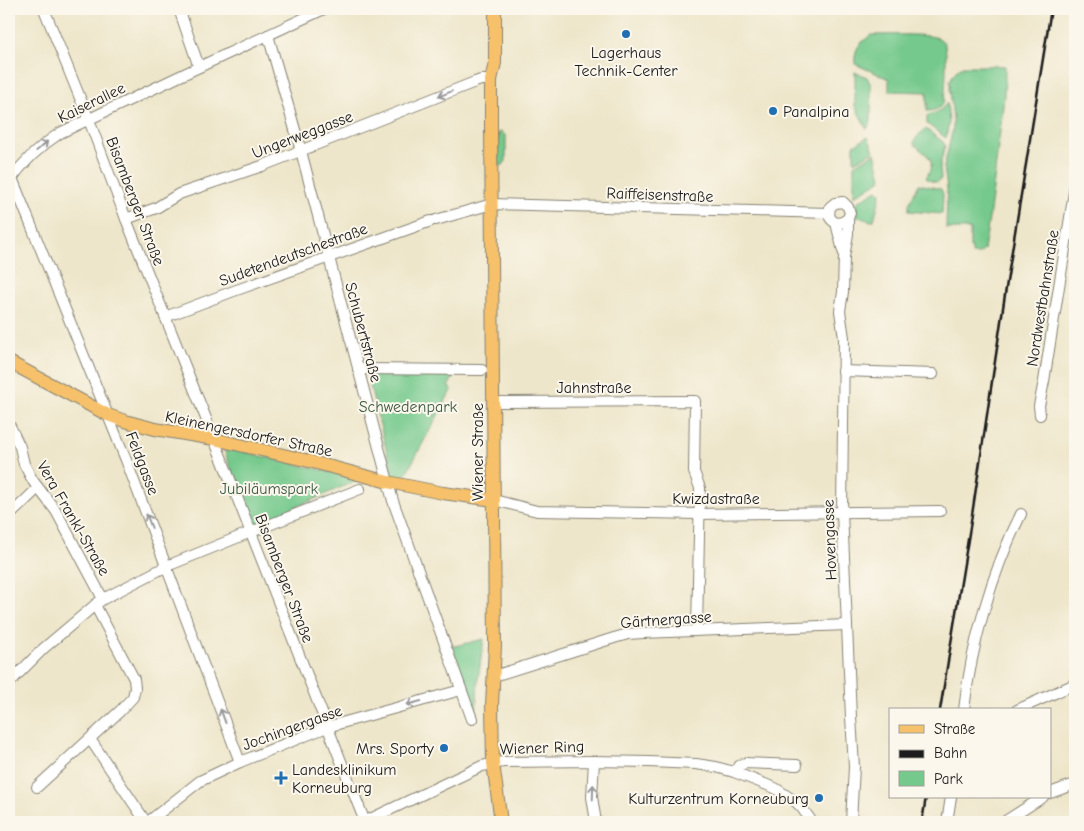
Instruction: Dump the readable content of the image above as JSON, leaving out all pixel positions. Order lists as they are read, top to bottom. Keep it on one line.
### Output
{"streets":{"main road":["Kleinengersdorfer Straße","Wiener Straße"],"street":["Kaiserallee","Ungerweggasse","Raiffeisenstraße","Bisamberger Straße","Sudetendeutschestraße","Nordwestbahnstraße","Schubertstraße","Jahnstraße","Feldgasse","Kwizdastraße","Vera Frankl-Straße","Hovengasse","Gärtnergasse","Jochingergasse","Wiener Ring"]},"crossings":[["Kaiserallee","Bisamberger Straße"],["Kaiserallee","Schubertstraße"],["Kaiserallee","Feldgasse"],["Ungerweggasse","Bisamberger Straße"],["Ungerweggasse","Schubertstraße"],["Ungerweggasse","Wiener Straße"],["Raiffeisenstraße","Sudetendeutschestraße"],["Raiffeisenstraße","Wiener Straße"],["Raiffeisenstraße","Hovengasse"],["Bisamberger Straße","Sudetendeutschestraße"],["Bisamberger Straße","Kleinengersdorfer Straße"],["Bisamberger Straße","Jochingergasse"],["Bisamberger Straße","Wiener Ring"],["Sudetendeutschestraße","Schubertstraße"],["Sudetendeutschestraße","Wiener Straße"],["Schubertstraße","Kleinengersdorfer Straße"],["Schubertstraße","Jochingergasse"],["Jahnstraße","Wiener Straße"],["Jahnstraße","Kwizdastraße"],["Kleinengersdorfer Straße","Wiener Straße"],["Kleinengersdorfer Straße","Feldgasse"],["Kleinengersdorfer Straße","Kwizdastraße"],["Wiener Straße","Kwizdastraße"],["Wiener Straße","Gärtnergasse"],["Wiener Straße","Wiener Ring"],["Feldgasse","Jochingergasse"],["Kwizdastraße","Hovengasse"],["Hovengasse","Gärtnergasse"]],"one_way":["Ungerweggasse","Feldgasse","Jochingergasse"],"parks":["Schwedenpark","Jubiläumspark"],"places":{"other":["Lagerhaus Technik-Center","Panalpina","Mrs. Sporty","Kulturzentrum Korneuburg"],"health":["Landesklinikum Korneuburg"]},"legend":["Straße","Bahn","Park"]}
